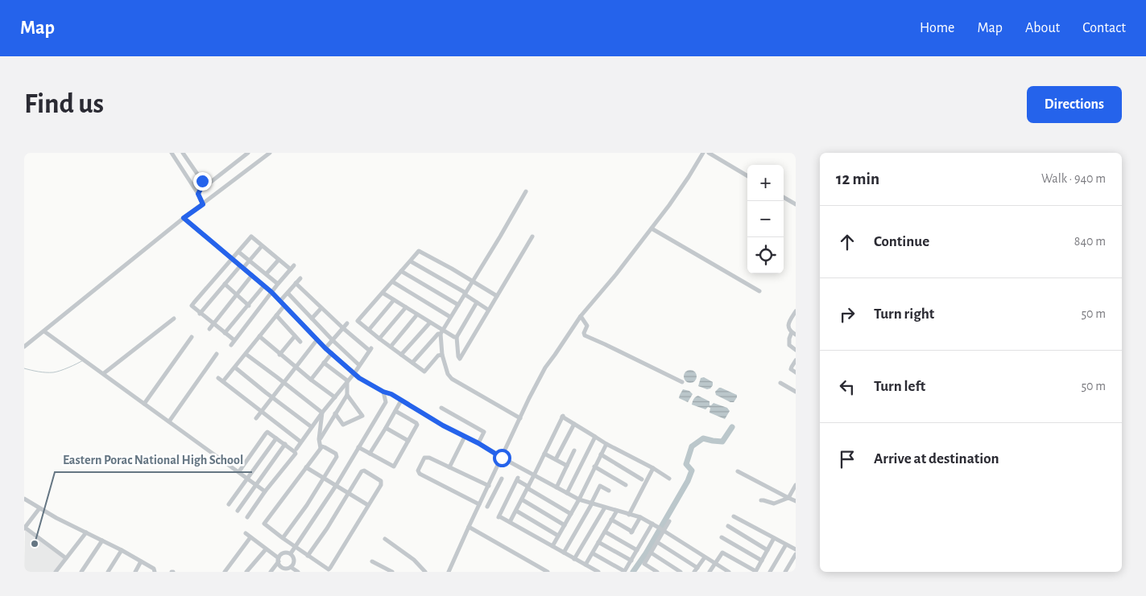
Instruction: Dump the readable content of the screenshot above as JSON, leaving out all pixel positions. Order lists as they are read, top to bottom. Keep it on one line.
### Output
{"places":["Eastern Porac National High School"],"page":{"header":"Map","nav":["Home","Map","About","Contact"],"buttons":"Directions","title":"Find us","heading":["12 min","Walk · 940 m"],"map_buttons":["+","−"],"list":[["Continue","840 m"],["Turn right","50 m"],["Turn left","50 m"],"Arrive at destination"]}}
